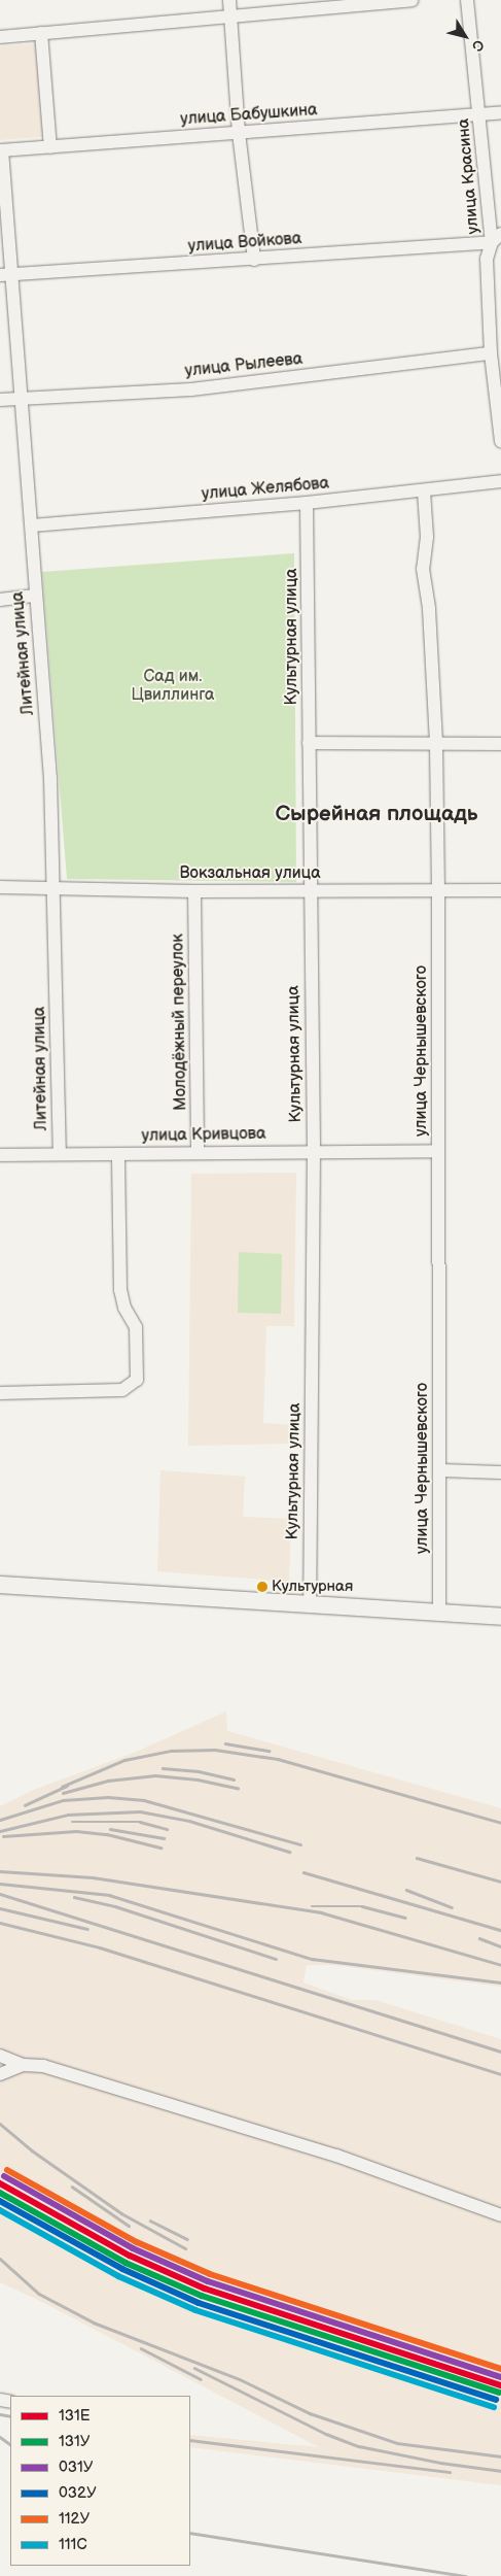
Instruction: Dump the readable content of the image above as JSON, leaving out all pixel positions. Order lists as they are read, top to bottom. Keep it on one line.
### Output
{"streets":{"street":["улица Бабушкина","улица Красина","улица Войкова","улица Рылеева","улица Желябова","Культурная улица","Литейная улица","Вокзальная улица","Молодёжный переулок","улица Чернышевского","улица Кривцова"]},"crossings":[["улица Бабушкина","улица Красина"],["улица Бабушкина","Литейная улица"],["улица Красина","улица Войкова"],["улица Красина","улица Рылеева"],["улица Войкова","Литейная улица"],["улица Рылеева","Литейная улица"],["улица Желябова","Культурная улица"],["улица Желябова","Литейная улица"],["улица Желябова","улица Чернышевского"],["Культурная улица","Вокзальная улица"],["Культурная улица","улица Кривцова"],["Литейная улица","Вокзальная улица"],["Литейная улица","улица Кривцова"],["Вокзальная улица","Молодёжный переулок"],["Вокзальная улица","улица Чернышевского"],["Молодёжный переулок","улица Кривцова"],["улица Чернышевского","улица Кривцова"]],"districts":["Сырейная площадь"],"parks":["Сад им. Цвиллинга"],"places":["Культурная"],"lines":["transit line 112У","transit line 031У","transit line 131Е","transit line 131У","transit line 032У","transit line 111С"],"legend":["131Е","131У","031У","032У","112У","111С"],"north":"bottom right"}
